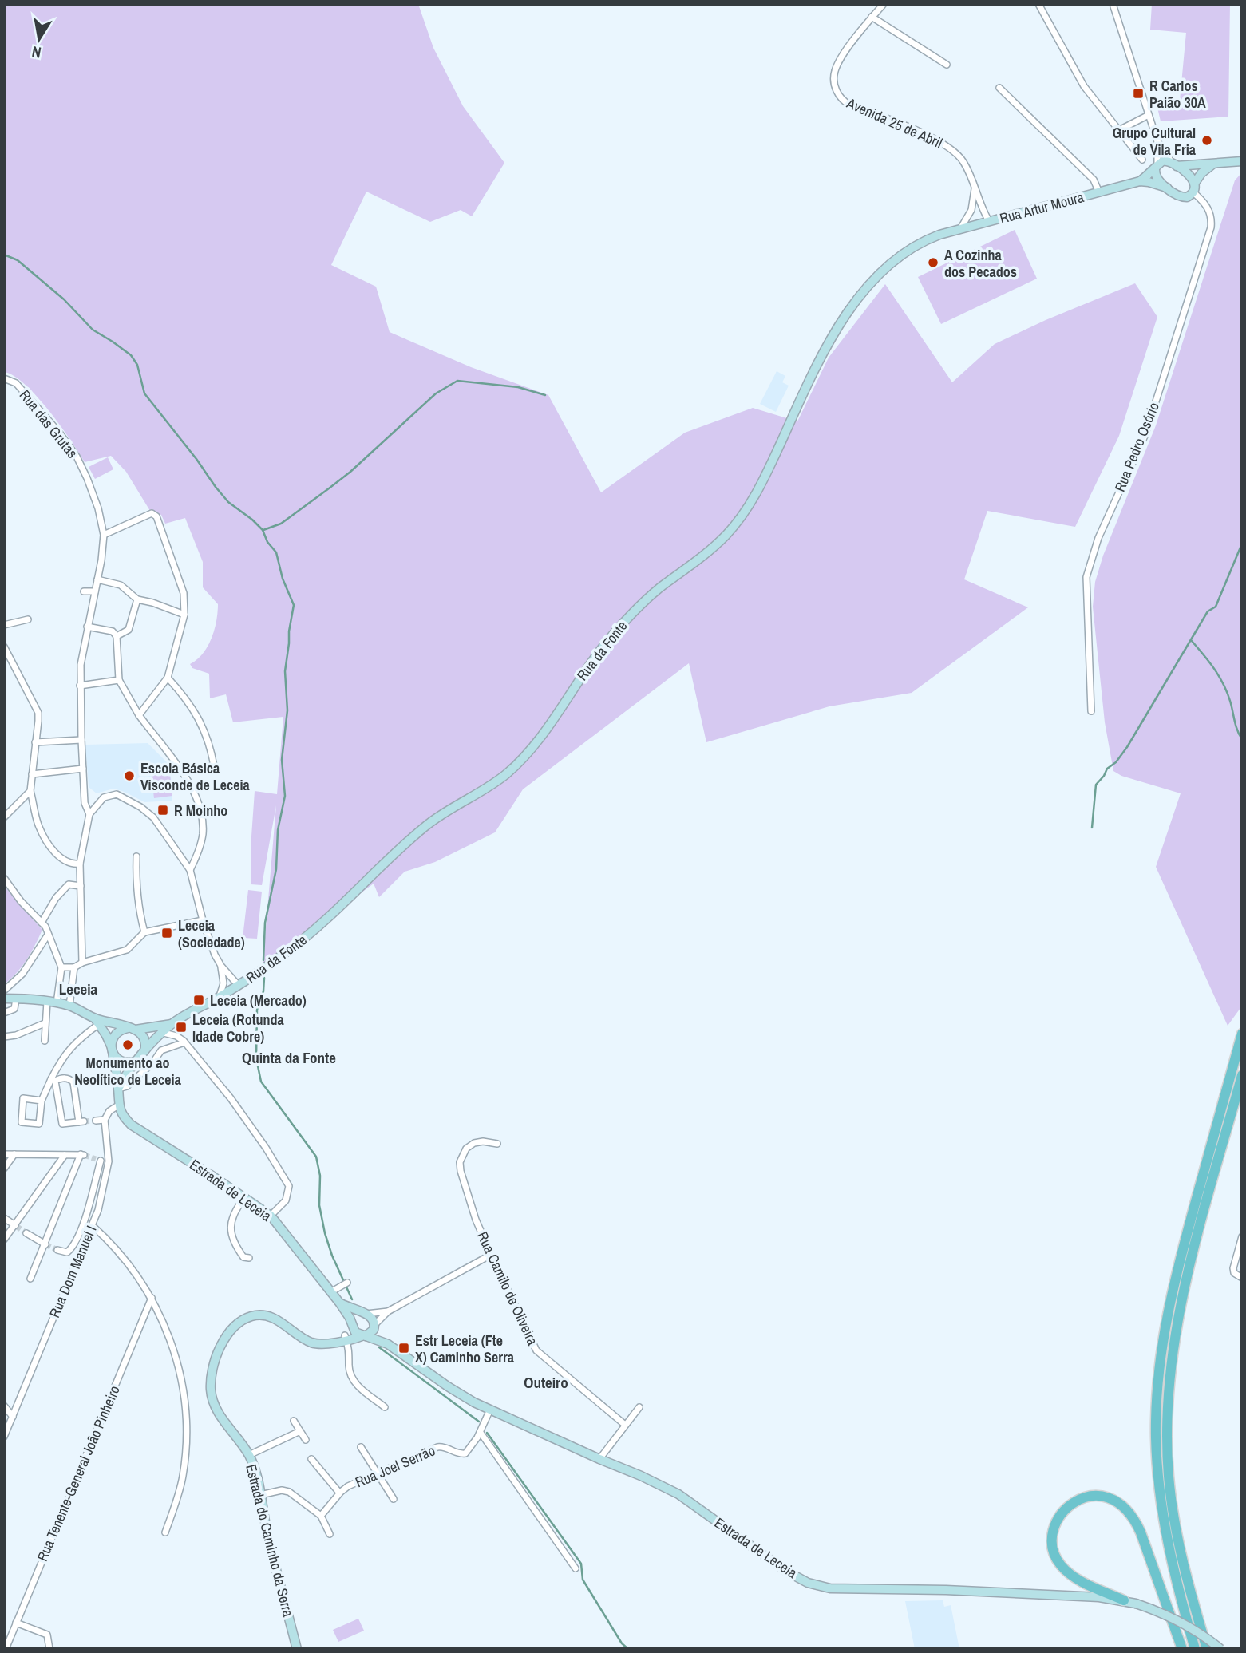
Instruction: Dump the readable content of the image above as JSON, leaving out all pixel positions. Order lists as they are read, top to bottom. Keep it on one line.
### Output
{"streets":{"street":["Avenida 25 de Abril","Rua Artur Moura","Rua das Grutas","Rua Pedro Osório","Rua da Fonte","Estrada de Leceia","Rua Dom Manuel I","Rua Camilo de Oliveira","Rua Joel Serrão","Rua Tenente-General João Pinheiro","Estrada do Caminho da Serra"]},"crossings":[["Avenida 25 de Abril","Rua Artur Moura"],["Rua Artur Moura","Rua da Fonte"],["Estrada de Leceia","Rua Joel Serrão"],["Estrada de Leceia","Estrada do Caminho da Serra"]],"districts":["Leceia","Quinta da Fonte","Outeiro"],"places":{"transit":["R Carlos Paião 30A","R Moinho","Leceia (Sociedade)","Leceia (Mercado)","Leceia (Rotunda Idade Cobre)","Estr Leceia (Fte X) Caminho Serra"],"other":["Grupo Cultural de Vila Fria","A Cozinha dos Pecados","Escola Básica Visconde de Leceia","Monumento ao Neolítico de Leceia"]},"north":"bottom"}
